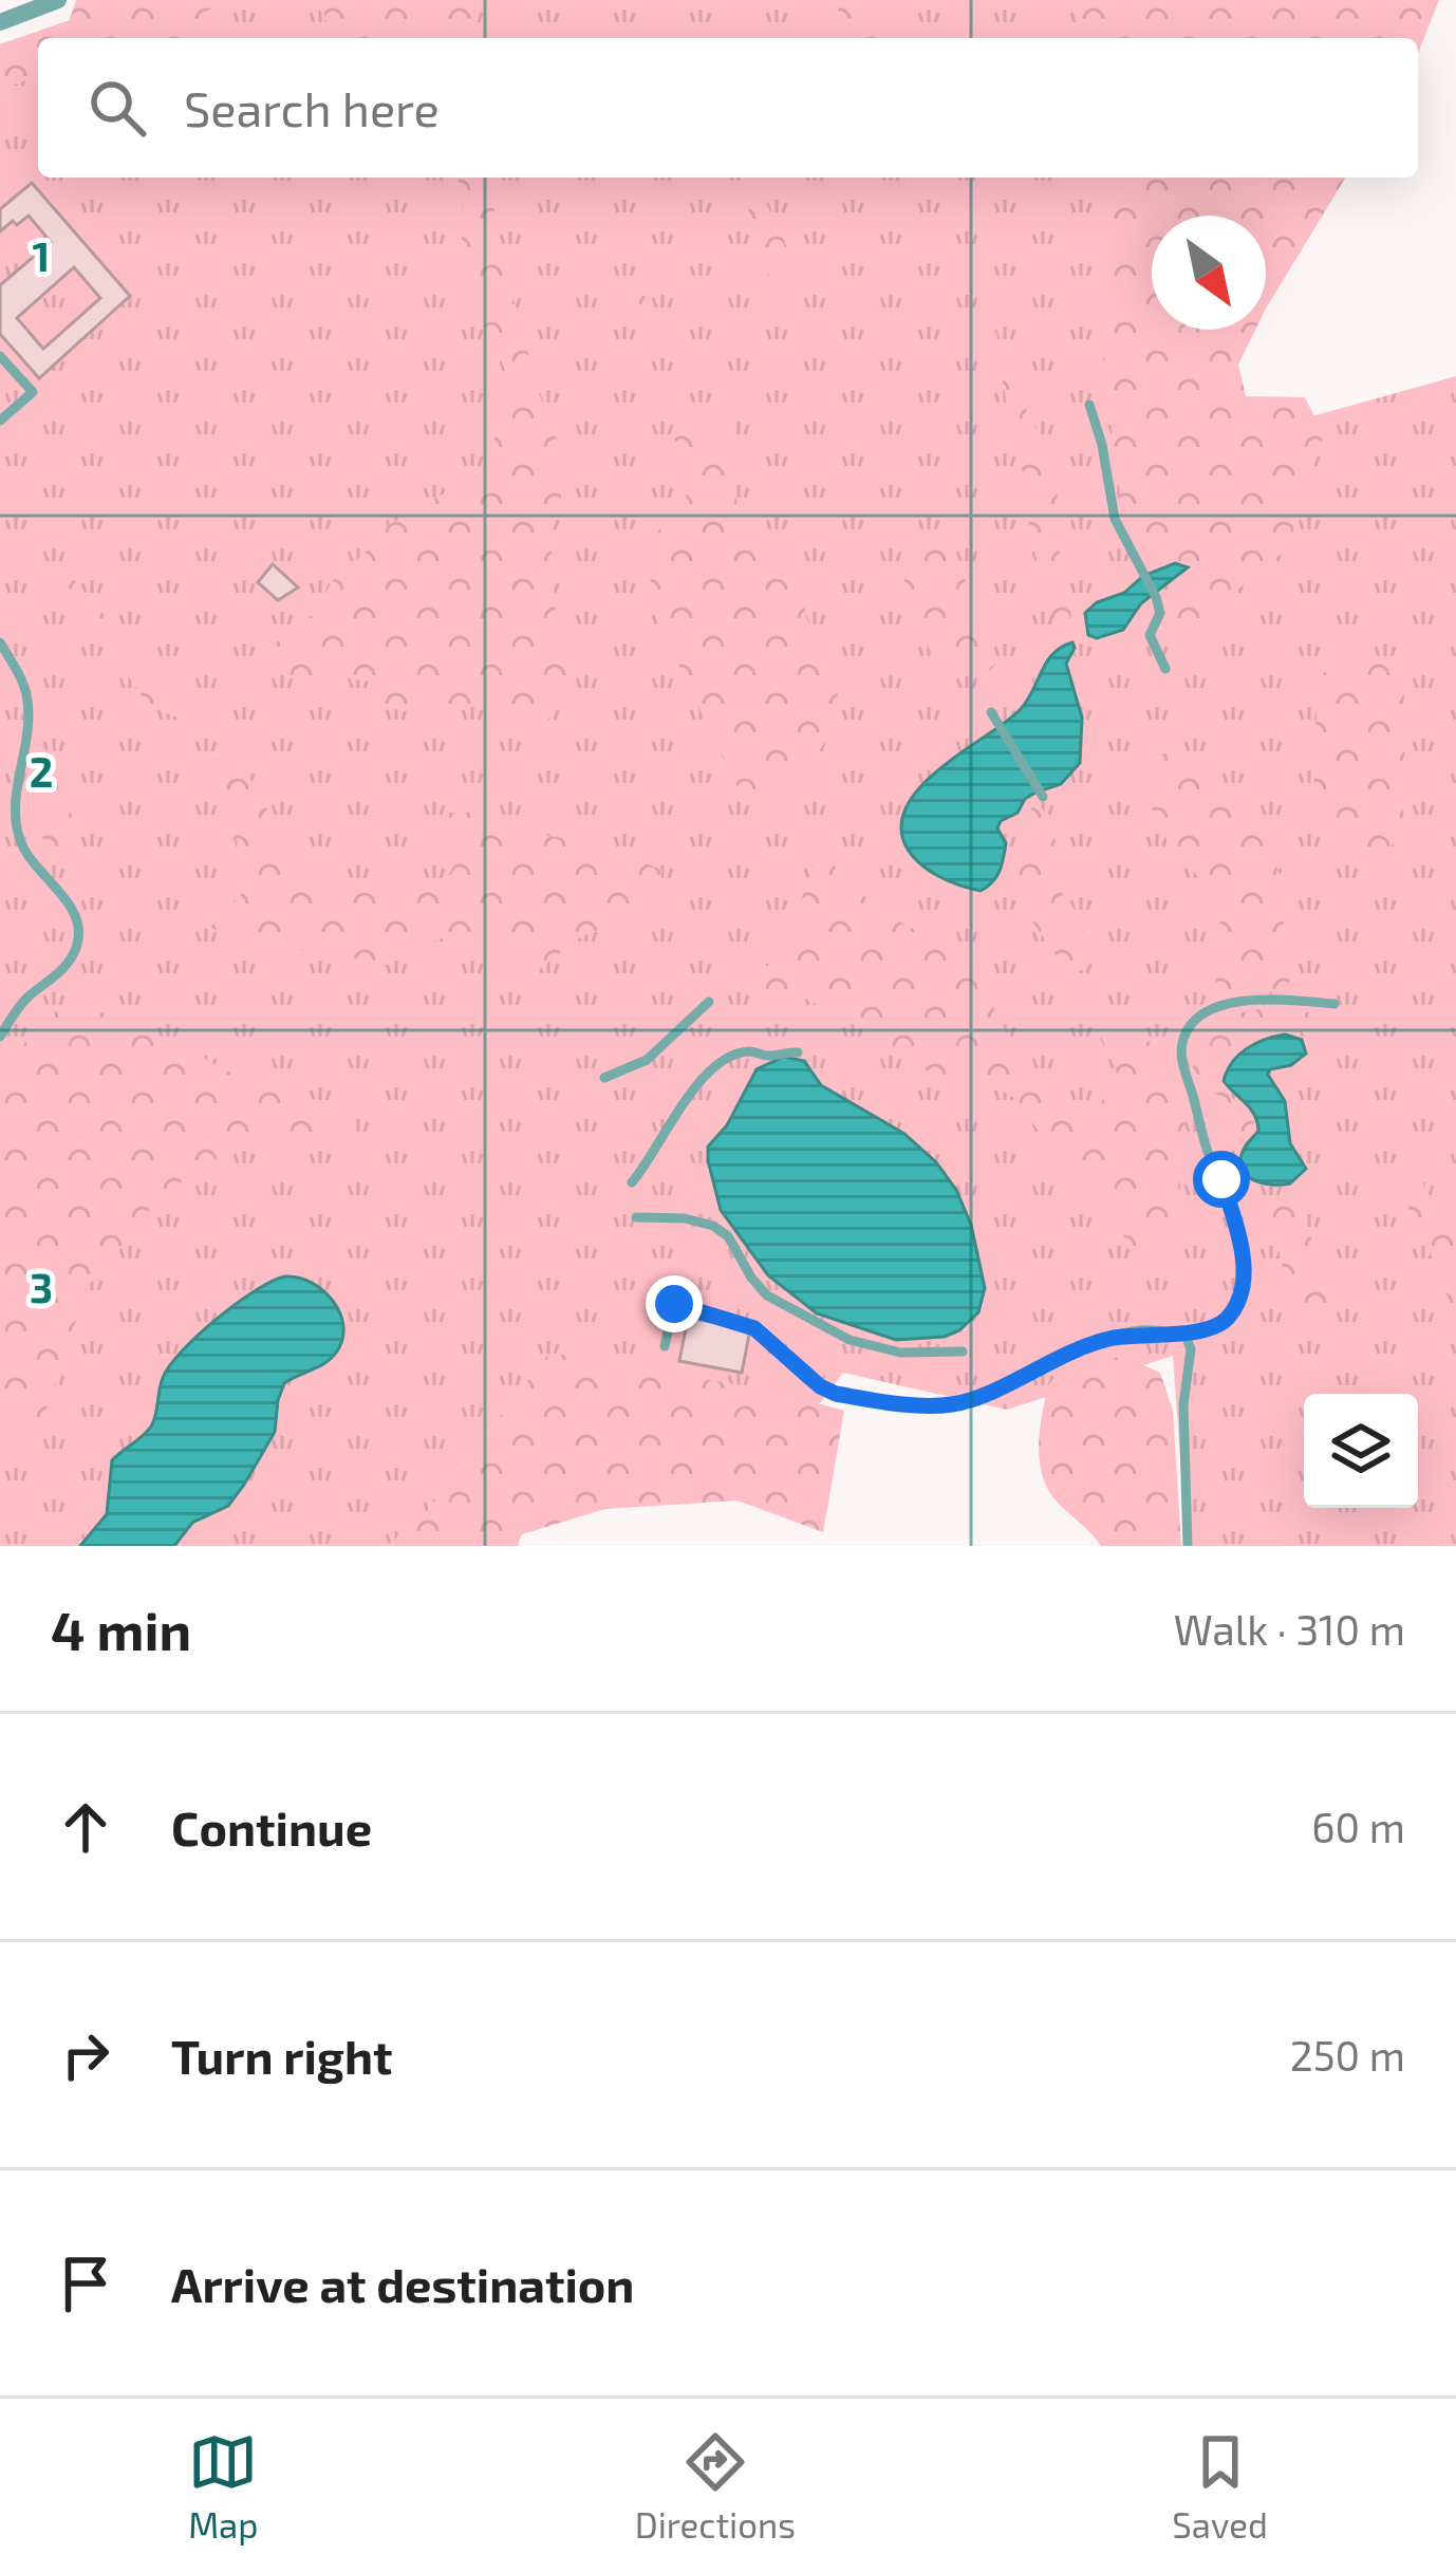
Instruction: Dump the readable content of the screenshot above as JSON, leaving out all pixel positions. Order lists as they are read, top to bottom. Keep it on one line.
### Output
{"north":"bottom right","page":{"search":"Search here","heading":["4 min","Walk · 310 m"],"list":[["Continue","60 m"],["Turn right","250 m"],"Arrive at destination"],"nav":["Map","Directions","Saved"]},"grid":{"rows":["1","2","3"]}}
